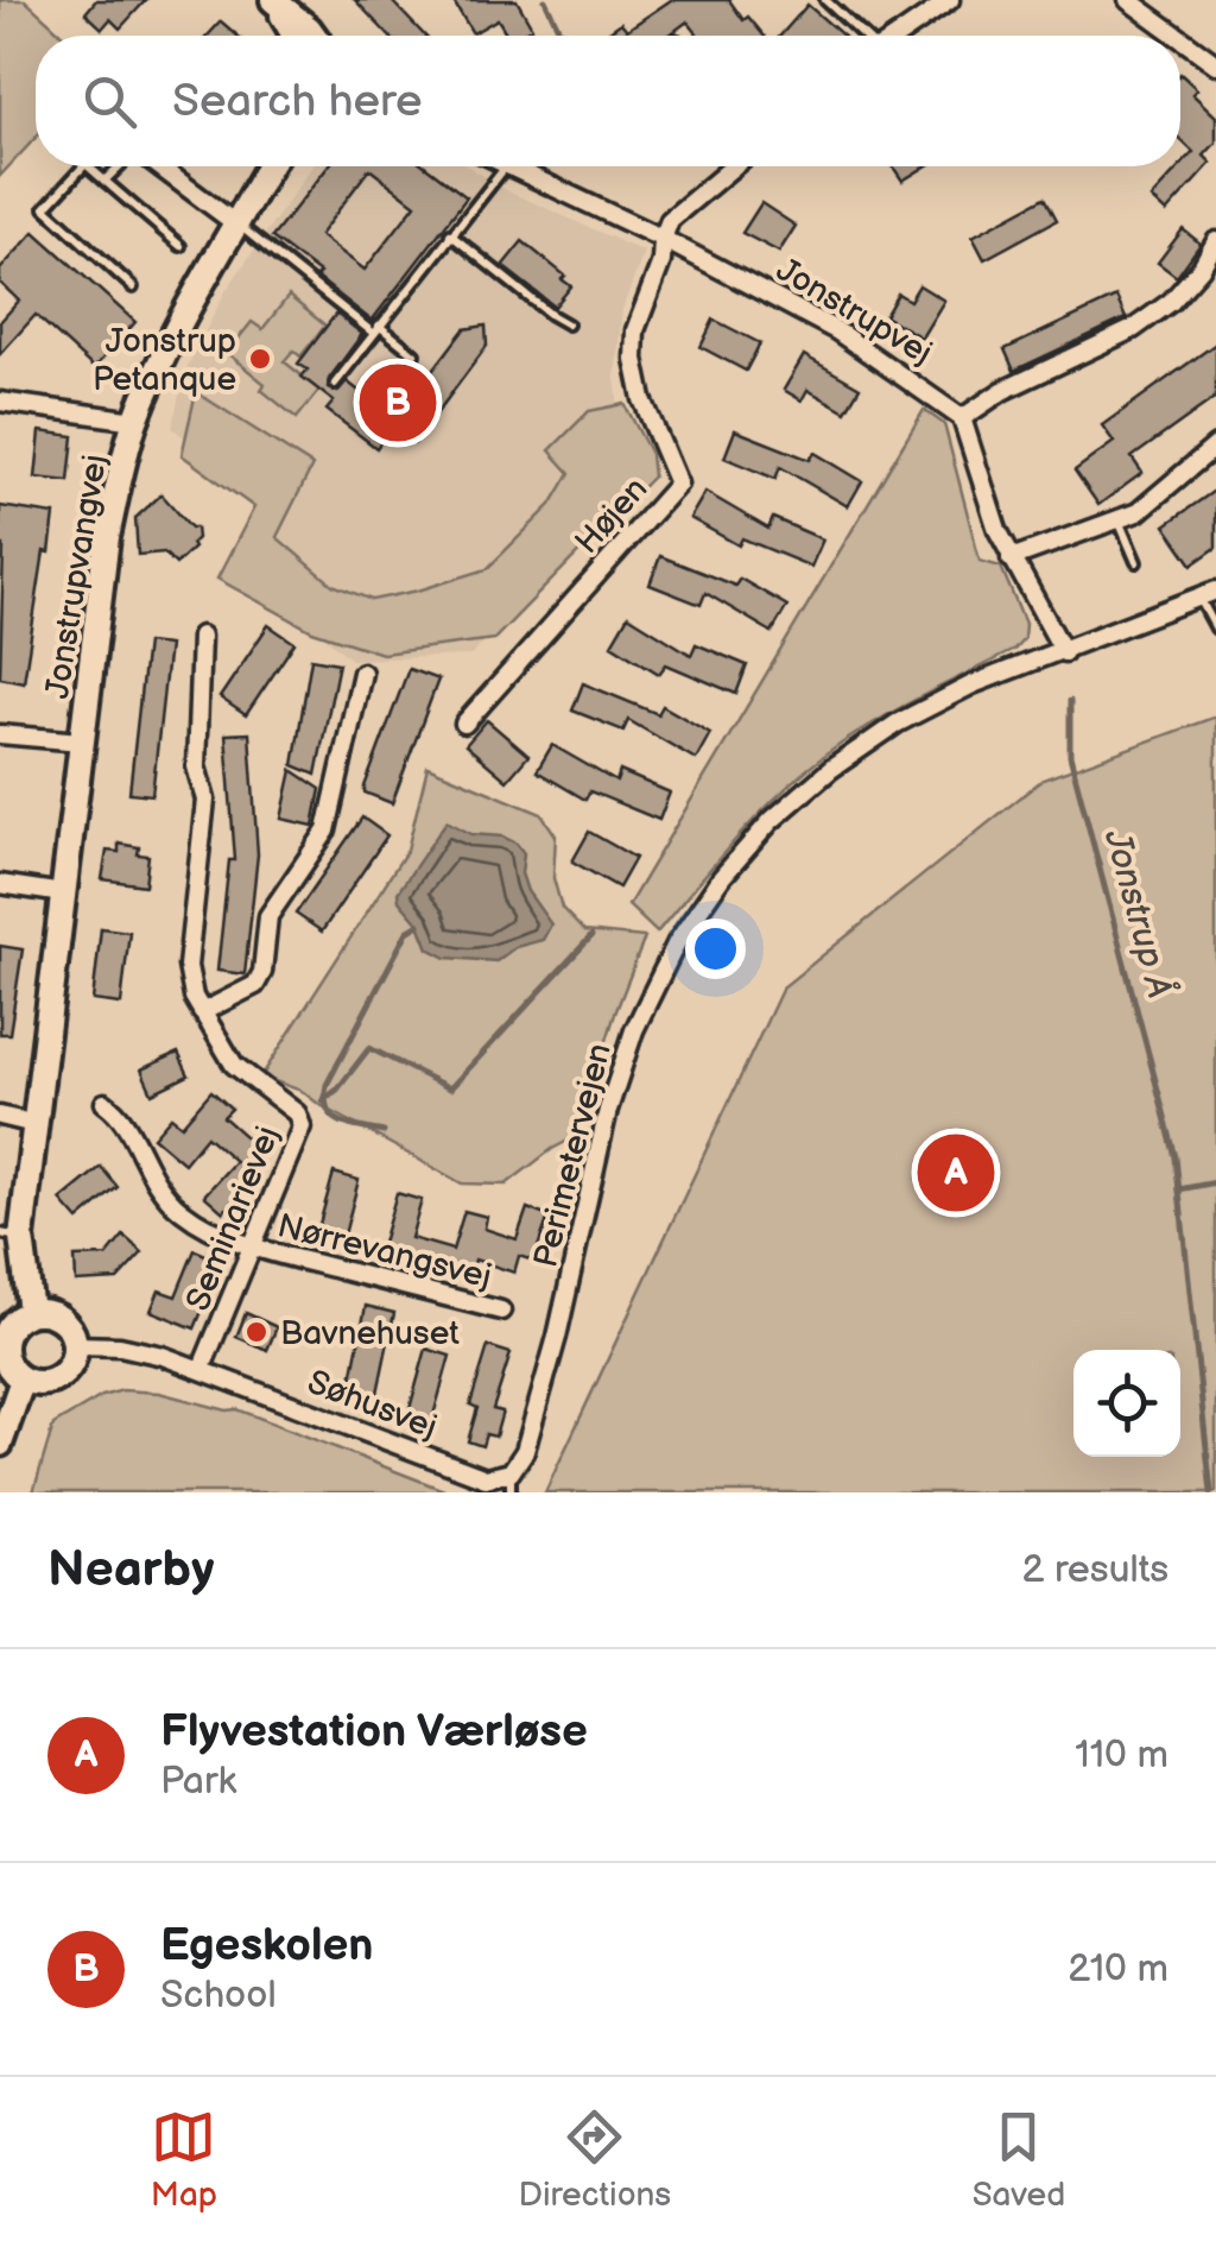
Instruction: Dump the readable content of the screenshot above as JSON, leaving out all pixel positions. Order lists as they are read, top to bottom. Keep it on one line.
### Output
{"streets":{"street":["Jonstrupvej","Højen","Jonstrupvangvej","Perimetervejen","Seminarievej","Nørrevangsvej","Søhusvej"]},"crossings":[["Jonstrupvej","Højen"],["Jonstrupvangvej","Søhusvej"],["Perimetervejen","Søhusvej"],["Seminarievej","Nørrevangsvej"],["Seminarievej","Søhusvej"]],"water":["Jonstrup Å"],"places":["Jonstrup Petanque","Bavnehuset"],"page":{"search":"Search here","pins":["B","A"],"heading":["Nearby","2 results"],"list":[{"mark":"A","name":"Flyvestation Værløse","note":"Park","value":"110 m"},{"mark":"B","name":"Egeskolen","note":"School","value":"210 m"}],"nav":["Map","Directions","Saved"]}}
